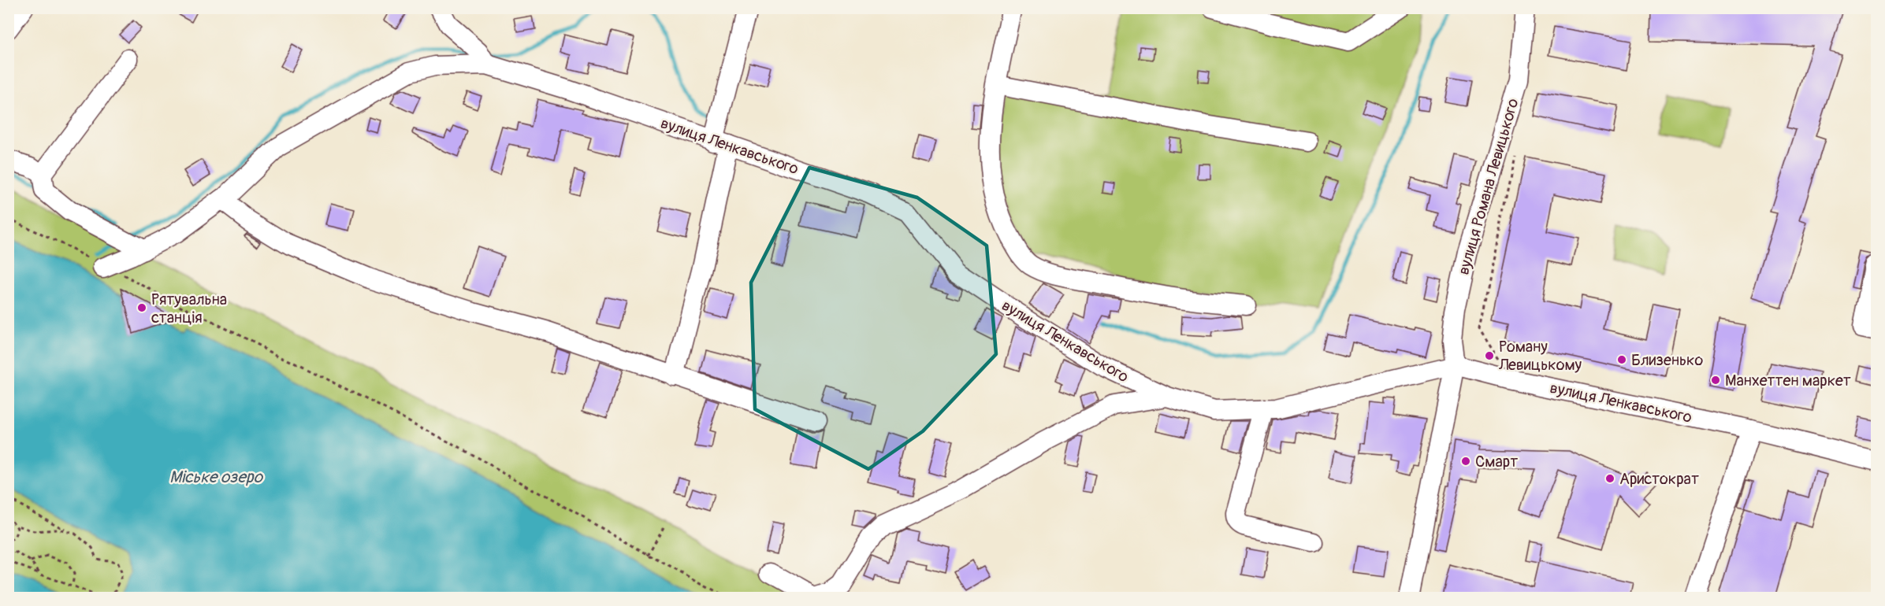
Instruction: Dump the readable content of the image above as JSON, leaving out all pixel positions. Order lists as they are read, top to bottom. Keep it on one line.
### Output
{"streets":{"street":["вулиця Ленкавського","вулиця Романа Левицького"]},"crossings":[["вулиця Ленкавського","вулиця Романа Левицького"]],"water":["Міське озеро"],"places":["Рятувальна станція","Роману Левицькому","Близенько","Манхеттен маркет","Смарт","Аристократ"]}
